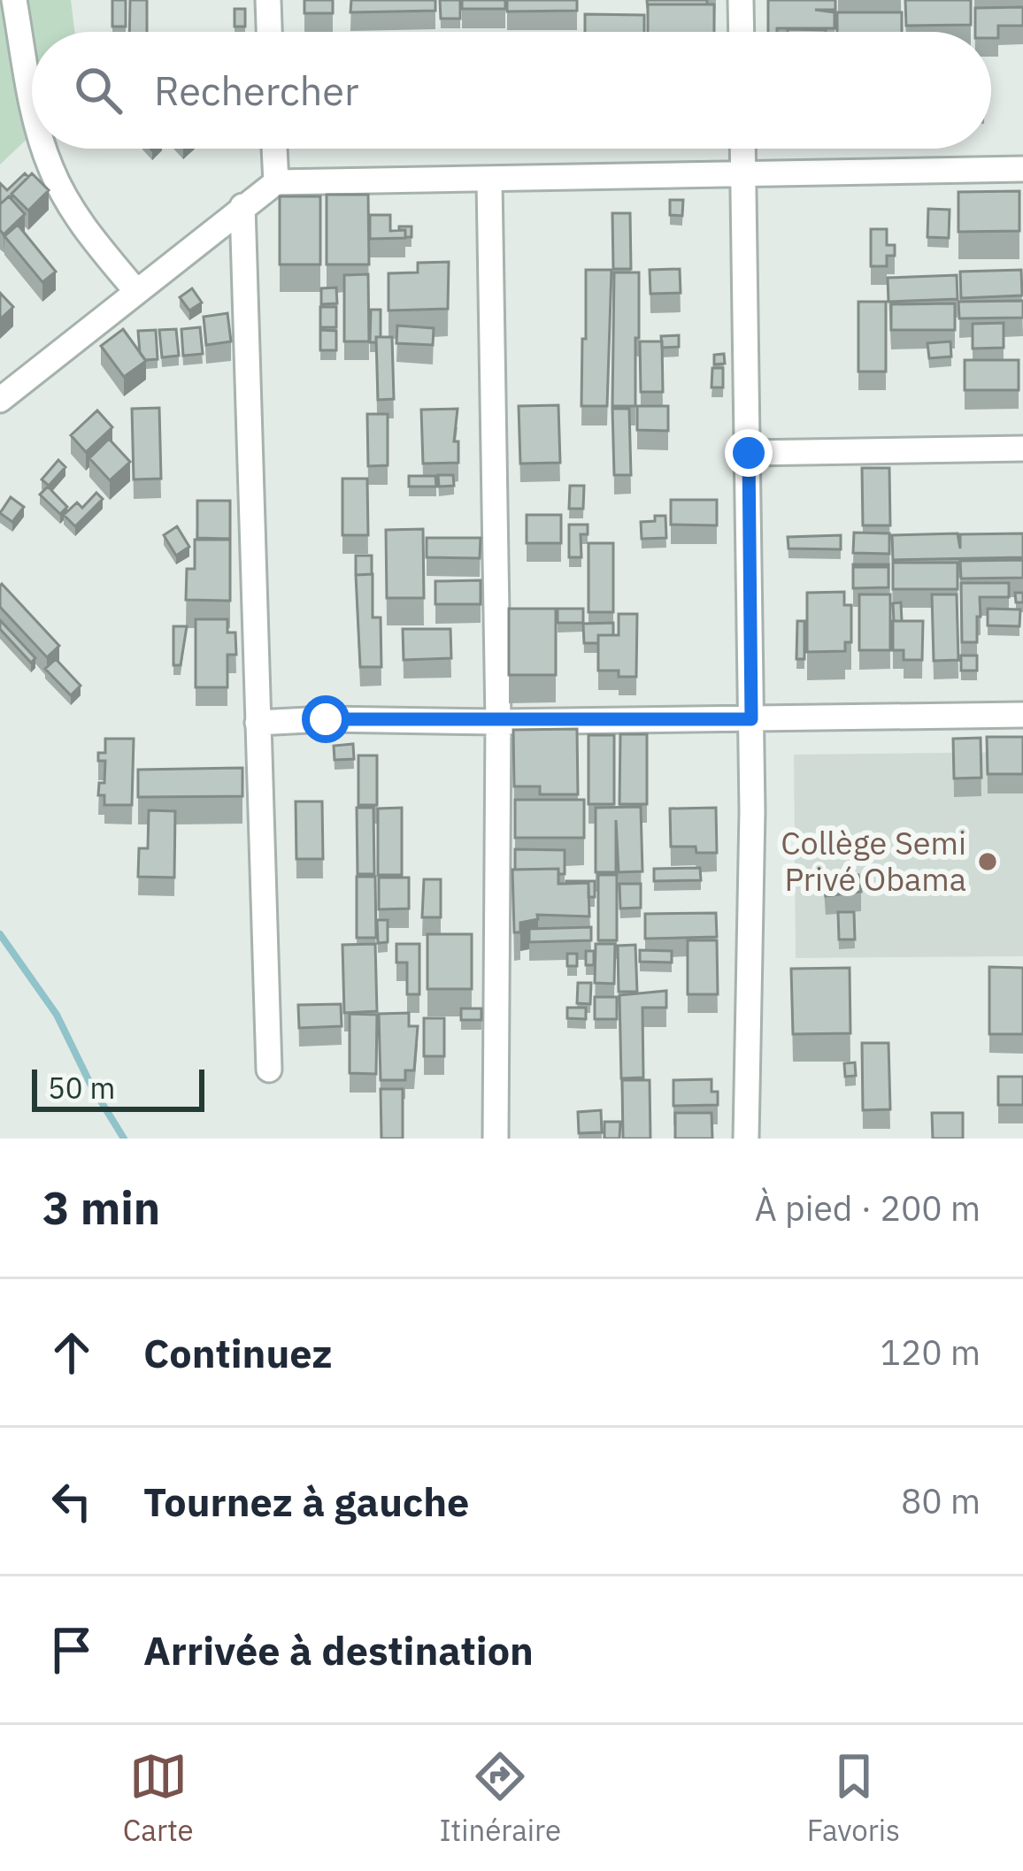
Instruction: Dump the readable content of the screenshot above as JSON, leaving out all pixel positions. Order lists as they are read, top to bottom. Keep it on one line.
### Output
{"places":["Collège Semi Privé Obama"],"scale_bar":"50 m","page":{"search":"Rechercher","scale":"50 m","heading":["3 min","À pied · 200 m"],"list":[["Continuez","120 m"],["Tournez à gauche","80 m"],"Arrivée à destination"],"nav":["Carte","Itinéraire","Favoris"]}}
